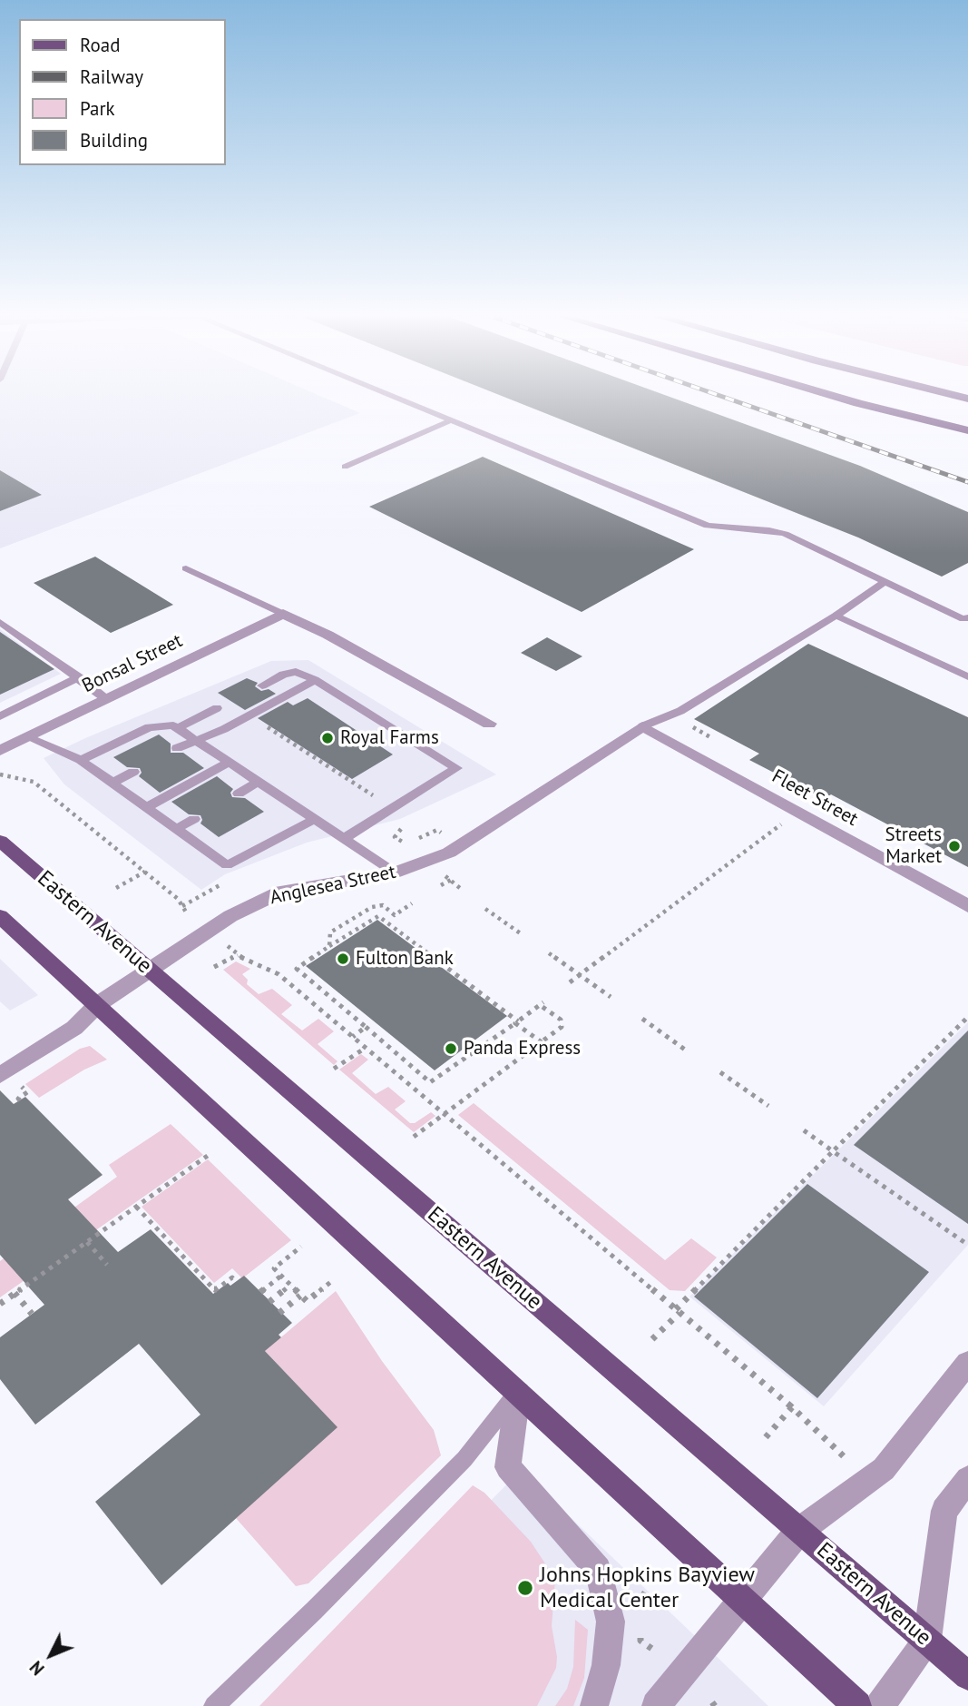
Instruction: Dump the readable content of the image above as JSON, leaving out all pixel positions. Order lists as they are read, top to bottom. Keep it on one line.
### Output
{"streets":{"main road":["Eastern Avenue"],"street":["Bonsal Street","Fleet Street","Anglesea Street"]},"crossings":[["Fleet Street","Anglesea Street"],["Anglesea Street","Eastern Avenue"]],"places":["Royal Farms","Streets Market","Fulton Bank","Panda Express","Johns Hopkins Bayview Medical Center"],"legend":["Road","Railway","Park","Building"],"north":"bottom left"}
